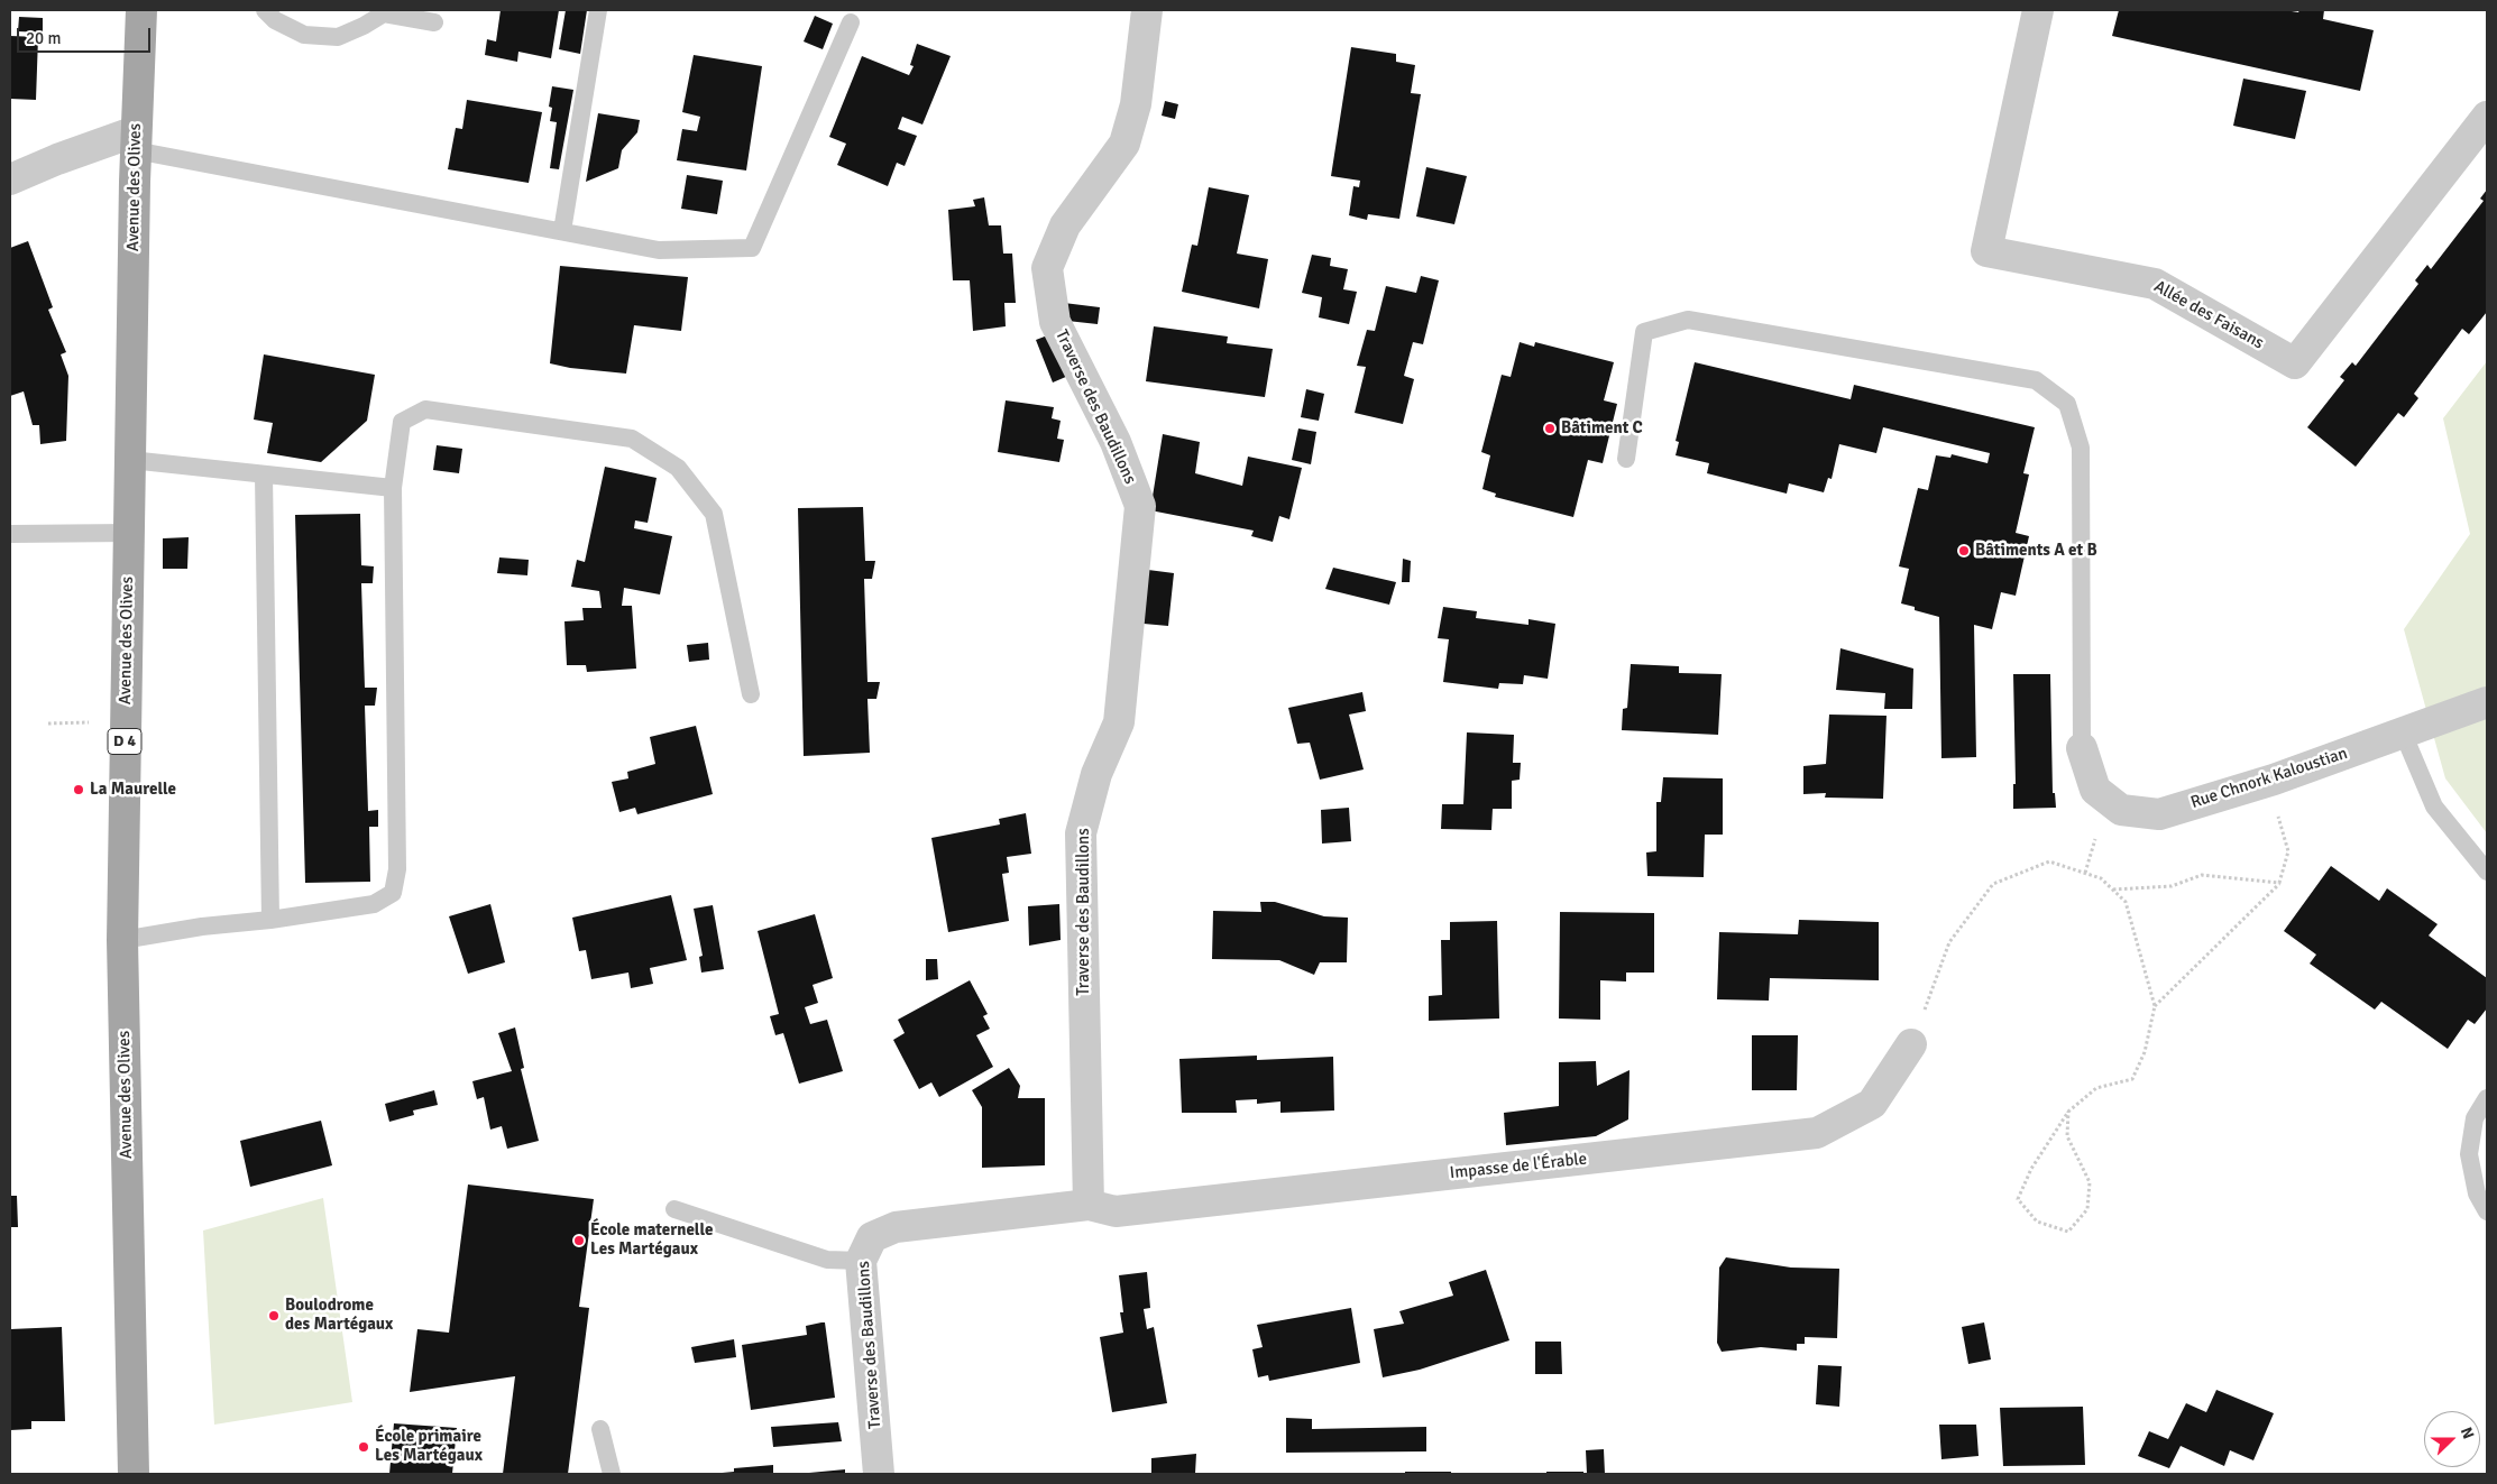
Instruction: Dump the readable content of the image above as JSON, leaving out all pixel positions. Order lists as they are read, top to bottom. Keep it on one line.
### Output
{"streets":{"main road":["Avenue des Olives","D 4"],"street":["Allée des Faisans","Traverse des Baudillons","Rue Chnork Kaloustian","Impasse de l'Érable"]},"crossings":[["Traverse des Baudillons","Impasse de l'Érable"]],"places":["Bâtiment C","Bâtiments A et B","La Maurelle","École maternelle Les Martégaux","Boulodrome des Martégaux","École primaire Les Martégaux"],"scale_bar":"20 m","north":"right"}
